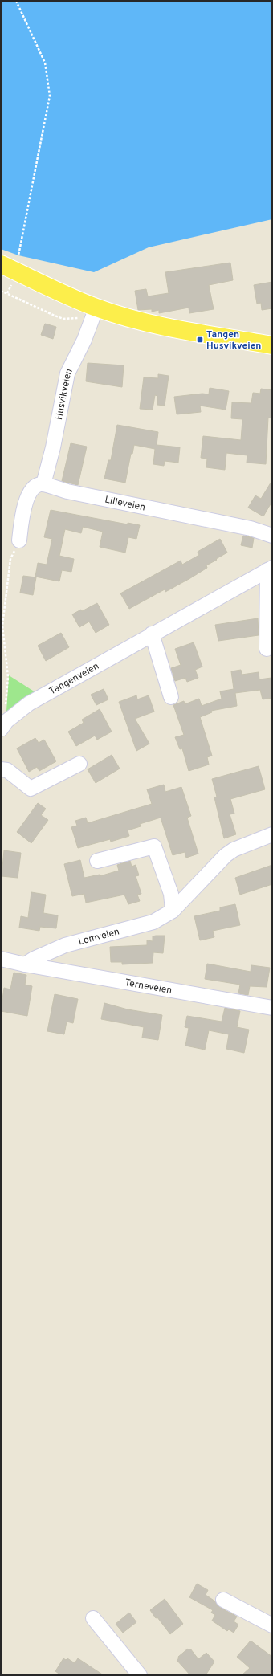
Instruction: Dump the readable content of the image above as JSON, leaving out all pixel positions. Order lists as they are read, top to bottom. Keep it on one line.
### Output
{"streets":{"street":["Husvikveien","Lilleveien","Tangenveien","Lomveien","Terneveien"]},"crossings":[["Husvikveien","Lilleveien"],["Lomveien","Terneveien"]],"places":{"transit":["Tangen Husvikveien"]}}
